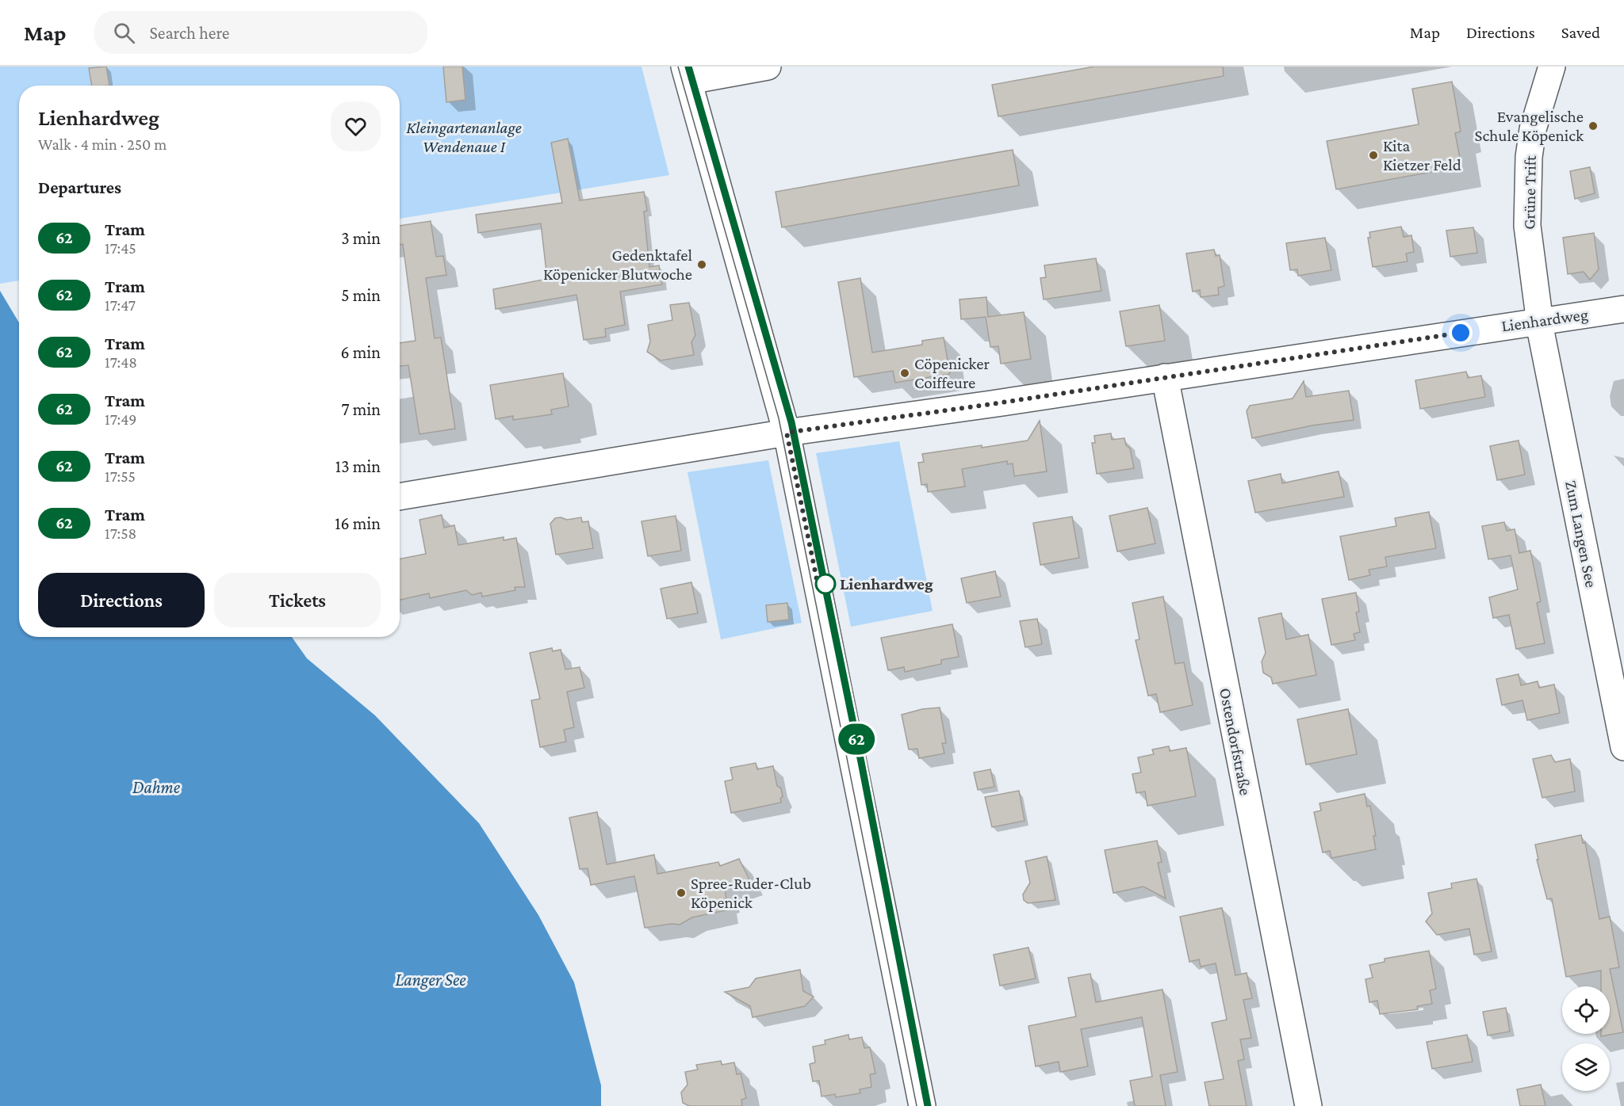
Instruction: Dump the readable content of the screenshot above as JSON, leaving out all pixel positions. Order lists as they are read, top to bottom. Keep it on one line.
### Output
{"streets":{"street":["Grüne Trift","Lienhardweg","Zum Langen See","Ostendorfstraße"]},"crossings":[["Grüne Trift","Lienhardweg"],["Grüne Trift","Zum Langen See"],["Lienhardweg","Zum Langen See"],["Lienhardweg","Ostendorfstraße"]],"water":["Dahme","Langer See"],"parks":["Kleingartenanlage Wendenaue I"],"places":["Evangelische Schule Köpenick","Kita Kietzer Feld","Gedenktafel Köpenicker Blutwoche","Cöpenicker Coiffeure","Lienhardweg","Spree-Ruder-Club Köpenick"],"lines":["tram line 62"],"page":{"header":"Map","search":"Search here","nav":["Map","Directions","Saved"],"on_map":"62","heading":[["Lienhardweg","Walk · 4 min · 250 m"],"Departures"],"list":[{"mark":"62","name":"Tram","note":"17:45","value":"3 min"},{"mark":"62","name":"Tram","note":"17:47","value":"5 min"},{"mark":"62","name":"Tram","note":"17:48","value":"6 min"},{"mark":"62","name":"Tram","note":"17:49","value":"7 min"},{"mark":"62","name":"Tram","note":"17:55","value":"13 min"},{"mark":"62","name":"Tram","note":"17:58","value":"16 min"}],"buttons":["Directions","Tickets"]}}
